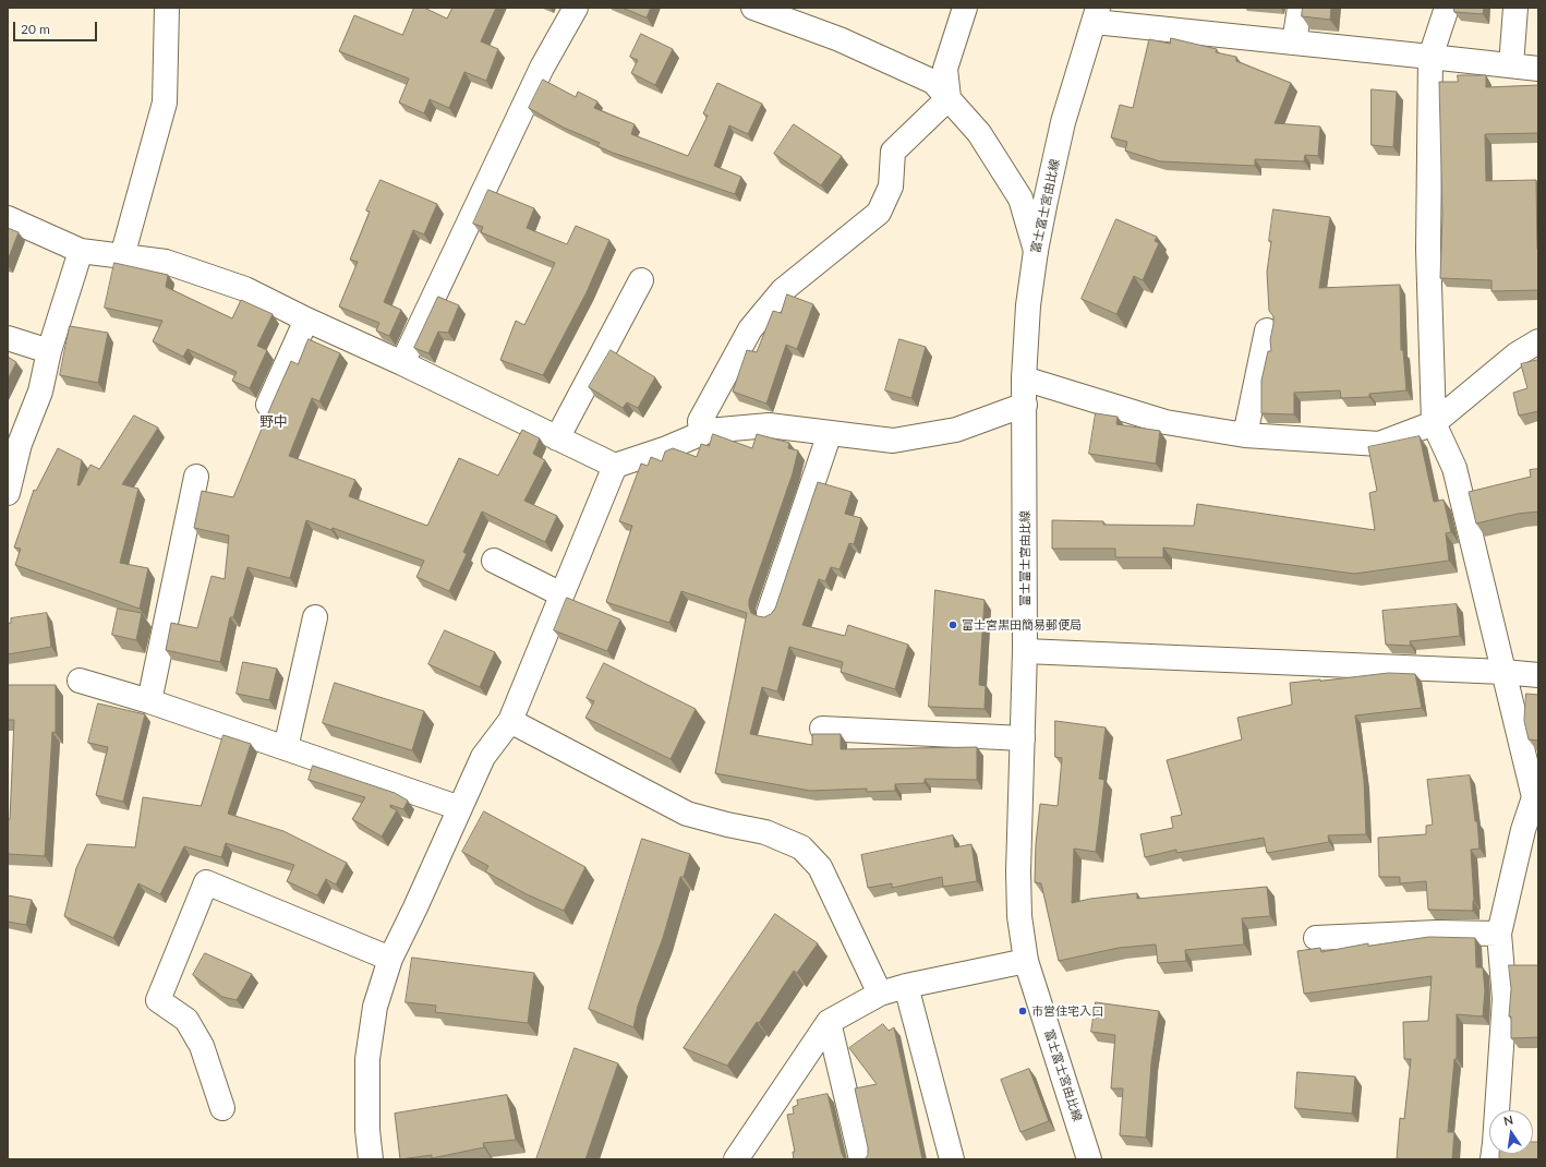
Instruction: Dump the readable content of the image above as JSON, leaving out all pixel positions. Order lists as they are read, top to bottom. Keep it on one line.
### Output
{"streets":{"street":["富士富士宮由比線"]},"districts":["野中"],"places":["富士宮黒田簡易郵便局","市営住宅入口"],"scale_bar":"20 m","north":"top"}
